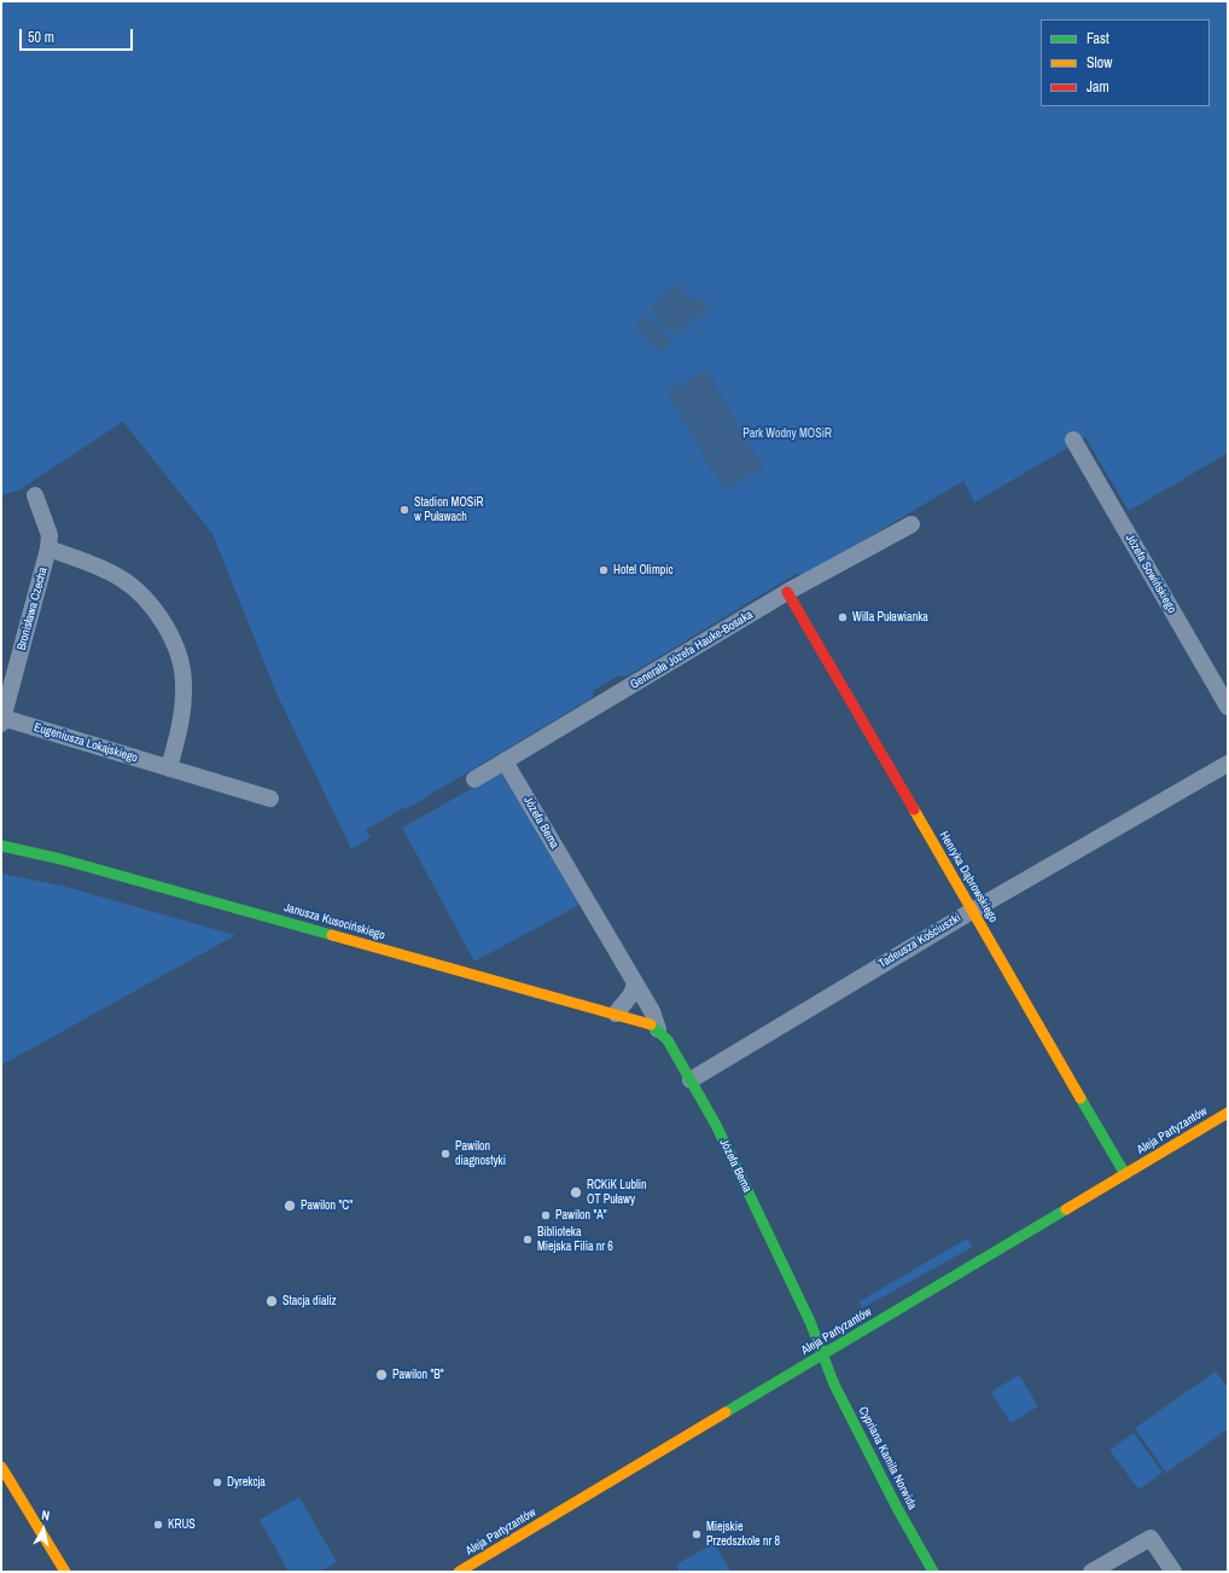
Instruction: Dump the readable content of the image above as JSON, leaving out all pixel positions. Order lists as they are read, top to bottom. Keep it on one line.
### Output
{"streets":{"street":["Józefa Sowińskiego","Bronisława Czecha","Generała Józefa Hauke-Bosaka","Eugeniusza Lokajskiego","Józefa Bema","Henryka Dąbrowskiego","Janusza Kusocińskiego","Tadeusza Kościuszki","Aleja Partyzantów","Cypriana Kamila Norwida"]},"crossings":[["Bronisława Czecha","Eugeniusza Lokajskiego"],["Generała Józefa Hauke-Bosaka","Józefa Bema"],["Generała Józefa Hauke-Bosaka","Henryka Dąbrowskiego"],["Józefa Bema","Janusza Kusocińskiego"],["Józefa Bema","Tadeusza Kościuszki"],["Józefa Bema","Aleja Partyzantów"],["Józefa Bema","Cypriana Kamila Norwida"],["Henryka Dąbrowskiego","Tadeusza Kościuszki"],["Henryka Dąbrowskiego","Aleja Partyzantów"],["Aleja Partyzantów","Cypriana Kamila Norwida"]],"parks":["Park Wodny MOSiR"],"places":["Stadion MOSiR w Puławach","Hotel Olimpic","Willa Puławianka","Pawilon diagnostyki","RCKiK Lublin OT Puławy","Pawilon \"C\"","Pawilon \"A\"","Biblioteka Miejska Filia nr 6","Stacja dializ","Pawilon \"B\"","Dyrekcja","KRUS","Miejskie Przedszkole nr 8"],"legend":["Fast","Slow","Jam"],"scale_bar":"50 m","north":"top"}
